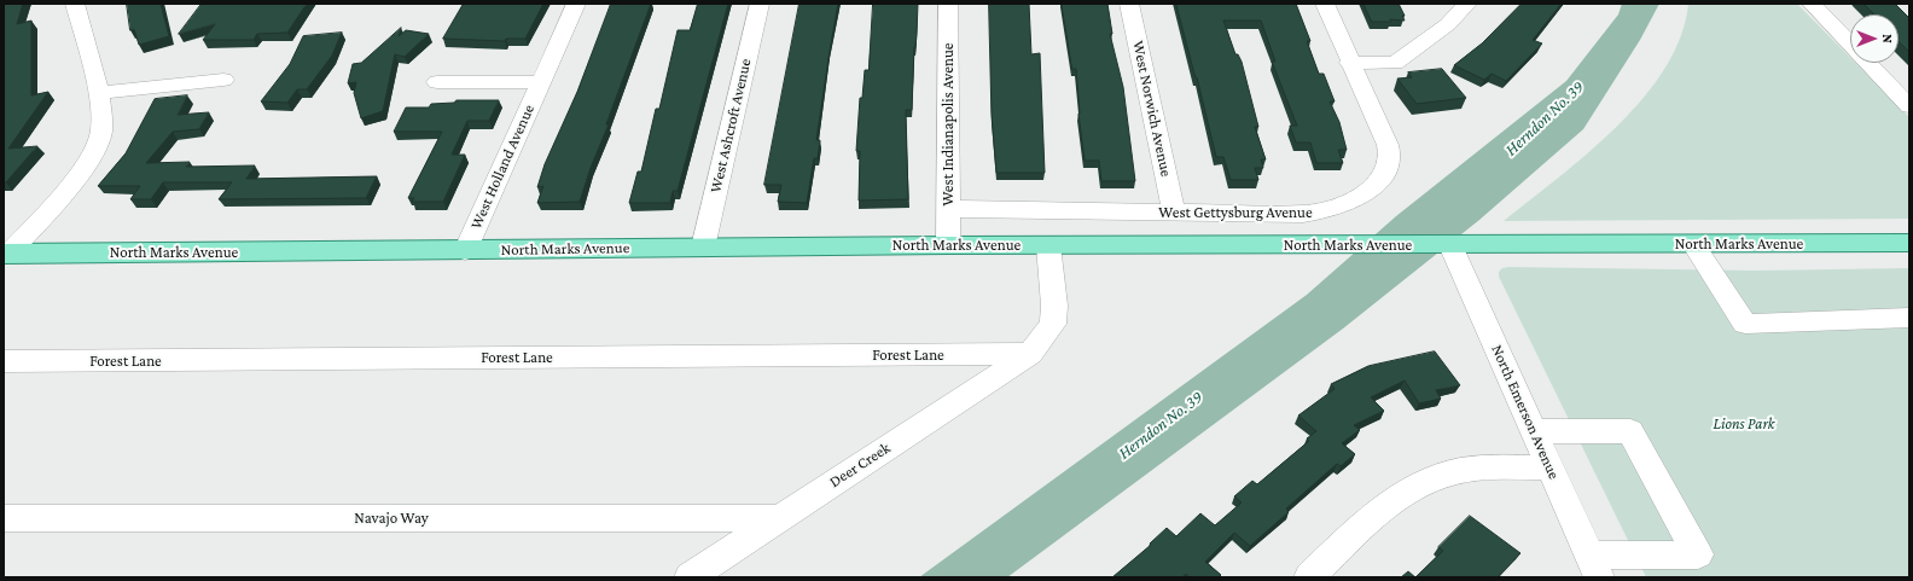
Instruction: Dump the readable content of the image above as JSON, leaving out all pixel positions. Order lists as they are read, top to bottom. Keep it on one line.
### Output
{"streets":{"main road":["North Marks Avenue"],"street":["West Norwich Avenue","West Indianapolis Avenue","West Ashcroft Avenue","West Holland Avenue","West Gettysburg Avenue","Forest Lane","North Emerson Avenue","Deer Creek","Navajo Way"]},"crossings":[["West Norwich Avenue","West Gettysburg Avenue"],["West Indianapolis Avenue","West Gettysburg Avenue"],["West Indianapolis Avenue","North Marks Avenue"],["West Ashcroft Avenue","North Marks Avenue"],["West Holland Avenue","North Marks Avenue"],["North Marks Avenue","North Emerson Avenue"],["North Marks Avenue","Deer Creek"],["Forest Lane","Deer Creek"],["Deer Creek","Navajo Way"]],"water":["Herndon No. 39"],"parks":["Lions Park"],"north":"right"}
